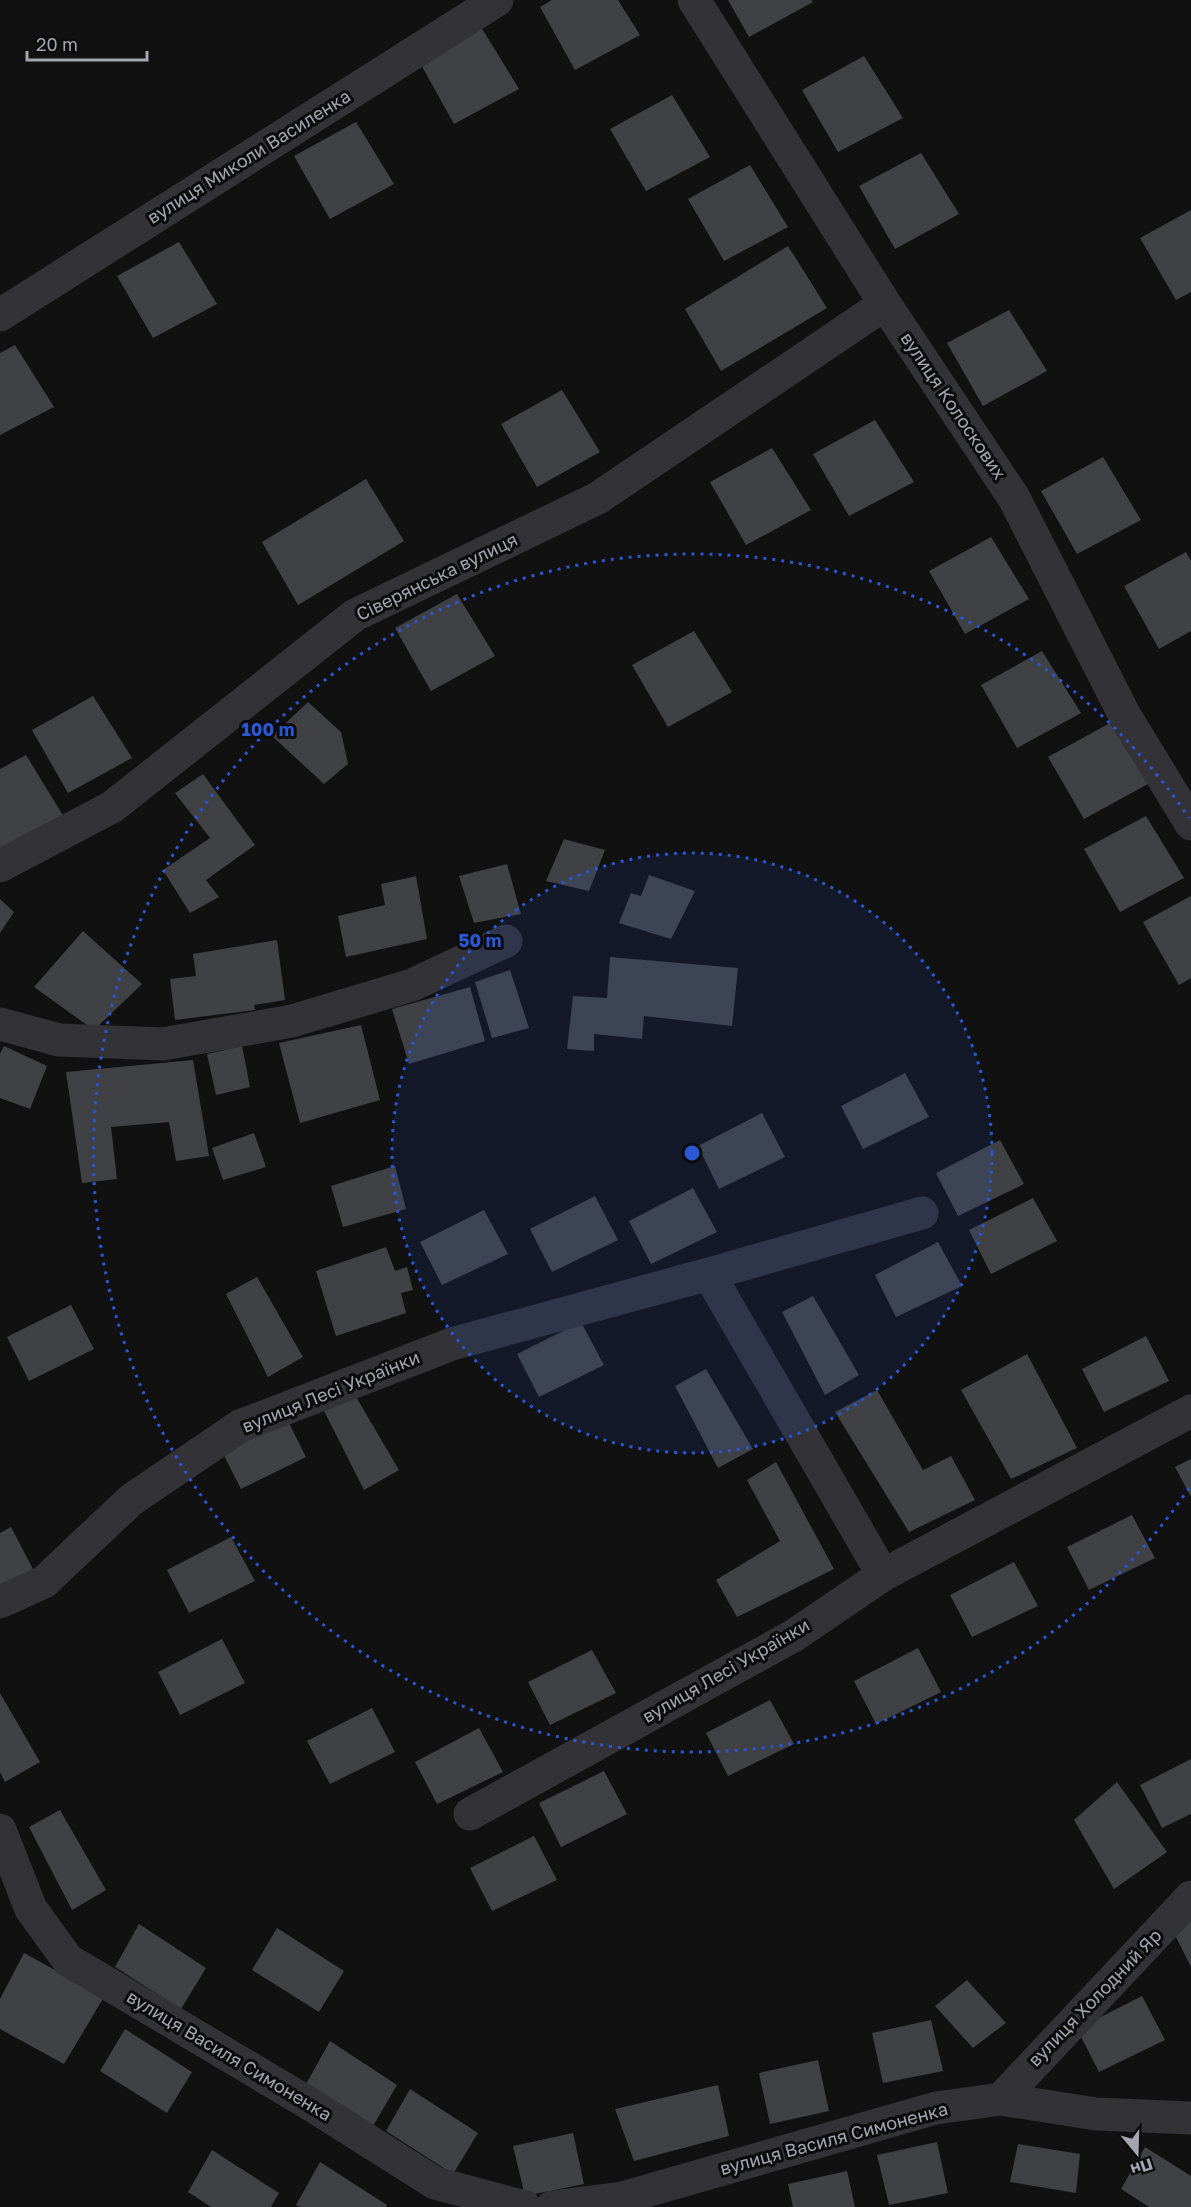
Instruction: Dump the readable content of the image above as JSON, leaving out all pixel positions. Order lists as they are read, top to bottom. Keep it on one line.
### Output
{"streets":{"street":["вулиця Миколи Василенка","вулиця Колоскових","Сіверянська вулиця","вулиця Лесі Українки","вулиця Холодний Яр","вулиця Василя Симоненка"]},"crossings":[["вулиця Колоскових","Сіверянська вулиця"],["вулиця Холодний Яр","вулиця Василя Симоненка"]],"scale_bar":"20 m","north":"bottom","rings":["100 m","50 m"]}
